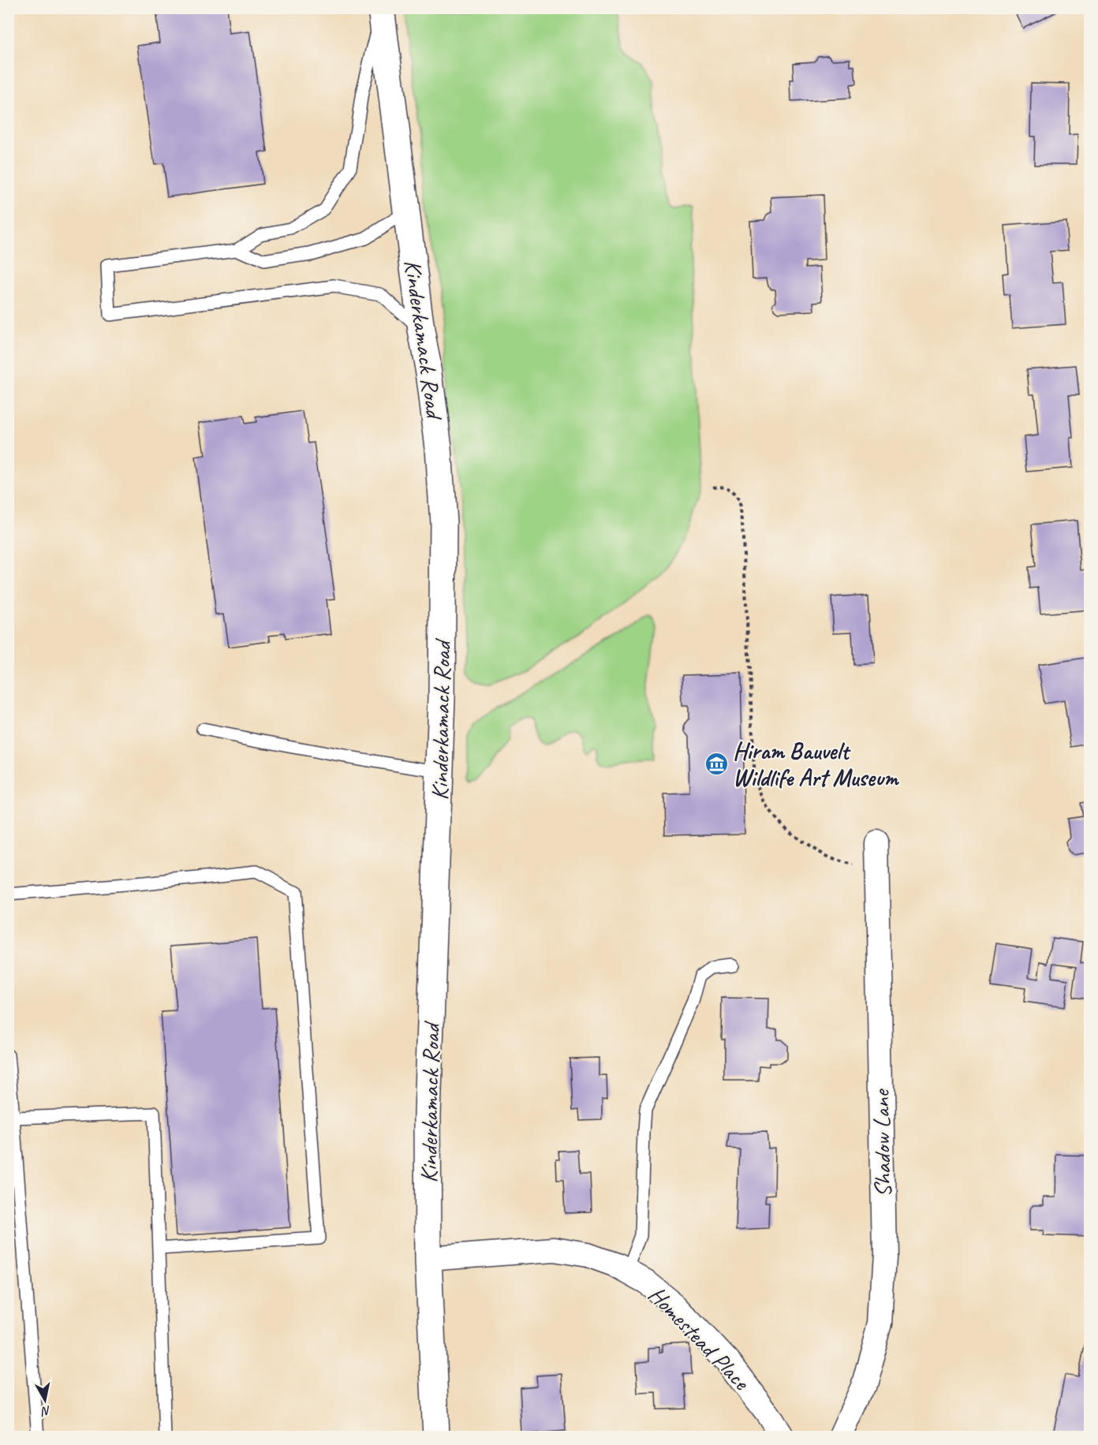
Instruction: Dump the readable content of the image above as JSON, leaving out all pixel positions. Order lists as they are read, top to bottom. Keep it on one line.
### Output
{"streets":{"main road":["Kinderkamack Road"],"street":["Shadow Lane","Homestead Place"]},"crossings":[["Kinderkamack Road","Homestead Place"]],"places":{"museum":["Hiram Bauvelt Wildlife Art Museum"]},"north":"bottom"}
